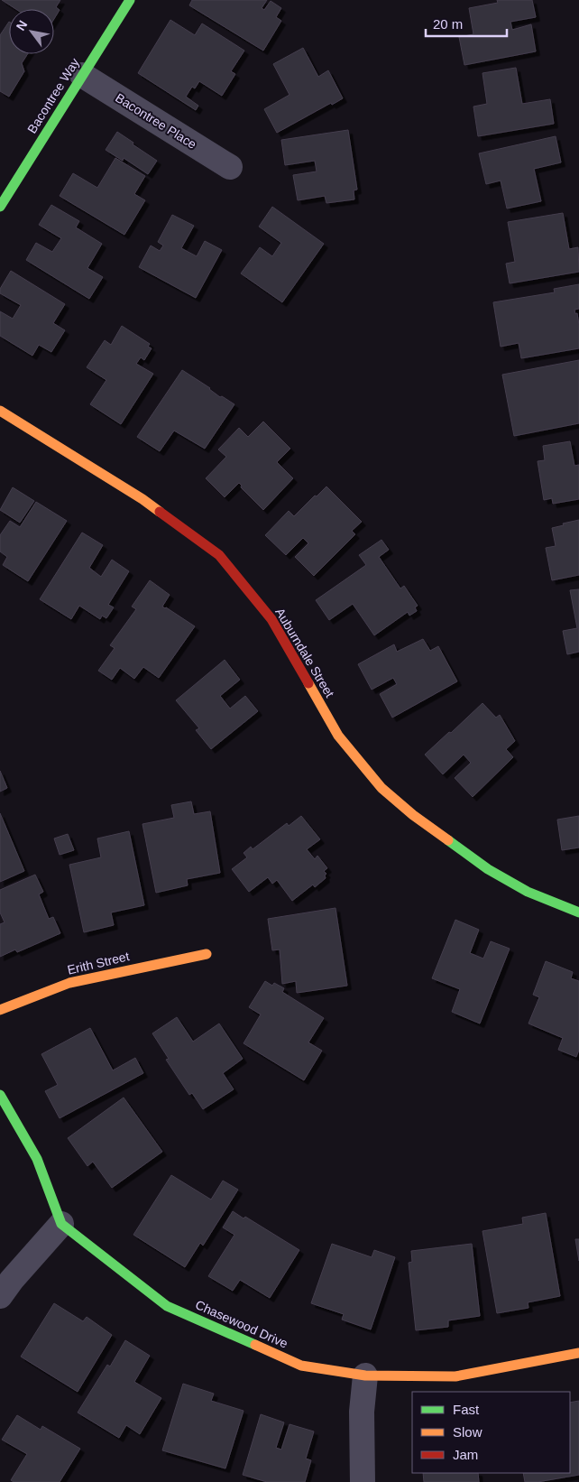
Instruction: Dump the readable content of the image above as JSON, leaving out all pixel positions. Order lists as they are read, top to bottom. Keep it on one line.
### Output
{"streets":{"street":["Bacontree Way","Bacontree Place","Auburndale Street","Erith Street","Chasewood Drive"]},"crossings":[["Bacontree Way","Bacontree Place"]],"legend":["Fast","Slow","Jam"],"scale_bar":"20 m","north":"top left"}
